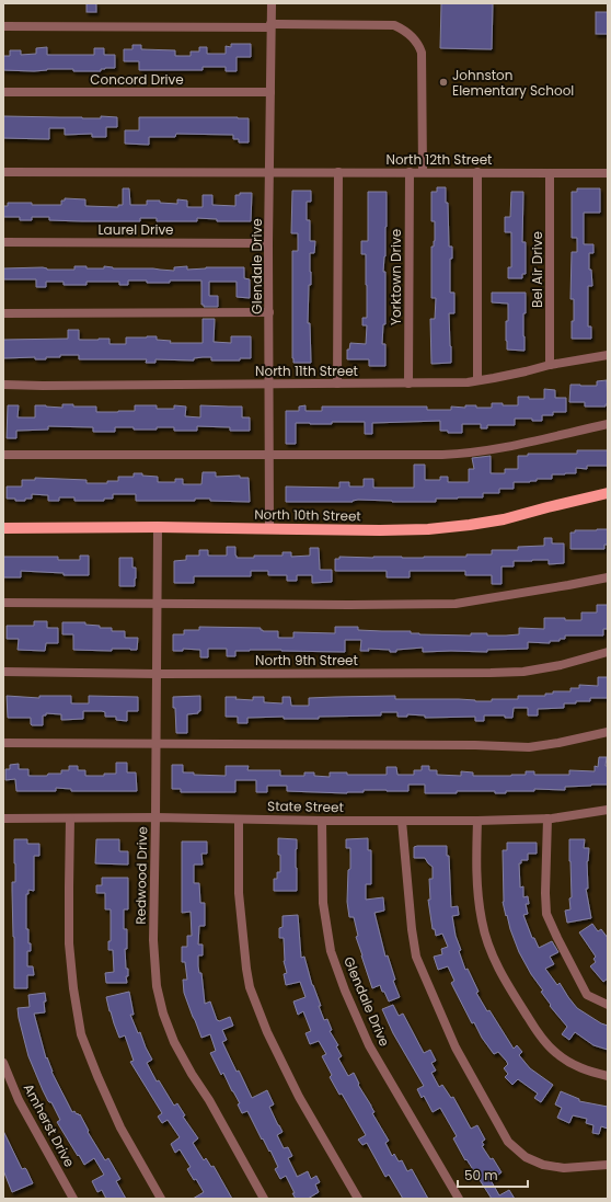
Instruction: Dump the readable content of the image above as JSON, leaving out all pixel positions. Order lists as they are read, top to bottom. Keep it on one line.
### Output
{"streets":{"main road":["North 10th Street"],"street":["Concord Drive","North 12th Street","Laurel Drive","Glendale Drive","Bel Air Drive","Yorktown Drive","North 11th Street","North 9th Street","State Street","Redwood Drive","Amherst Drive"]},"crossings":[["Concord Drive","Glendale Drive"],["North 12th Street","Glendale Drive"],["North 12th Street","Bel Air Drive"],["North 12th Street","Yorktown Drive"],["Laurel Drive","Glendale Drive"],["Glendale Drive","North 11th Street"],["Glendale Drive","North 10th Street"],["Glendale Drive","State Street"],["Bel Air Drive","North 11th Street"],["Yorktown Drive","North 11th Street"],["North 10th Street","Redwood Drive"],["North 9th Street","Redwood Drive"],["State Street","Redwood Drive"]],"places":["Johnston Elementary School"],"scale_bar":"50 m"}
